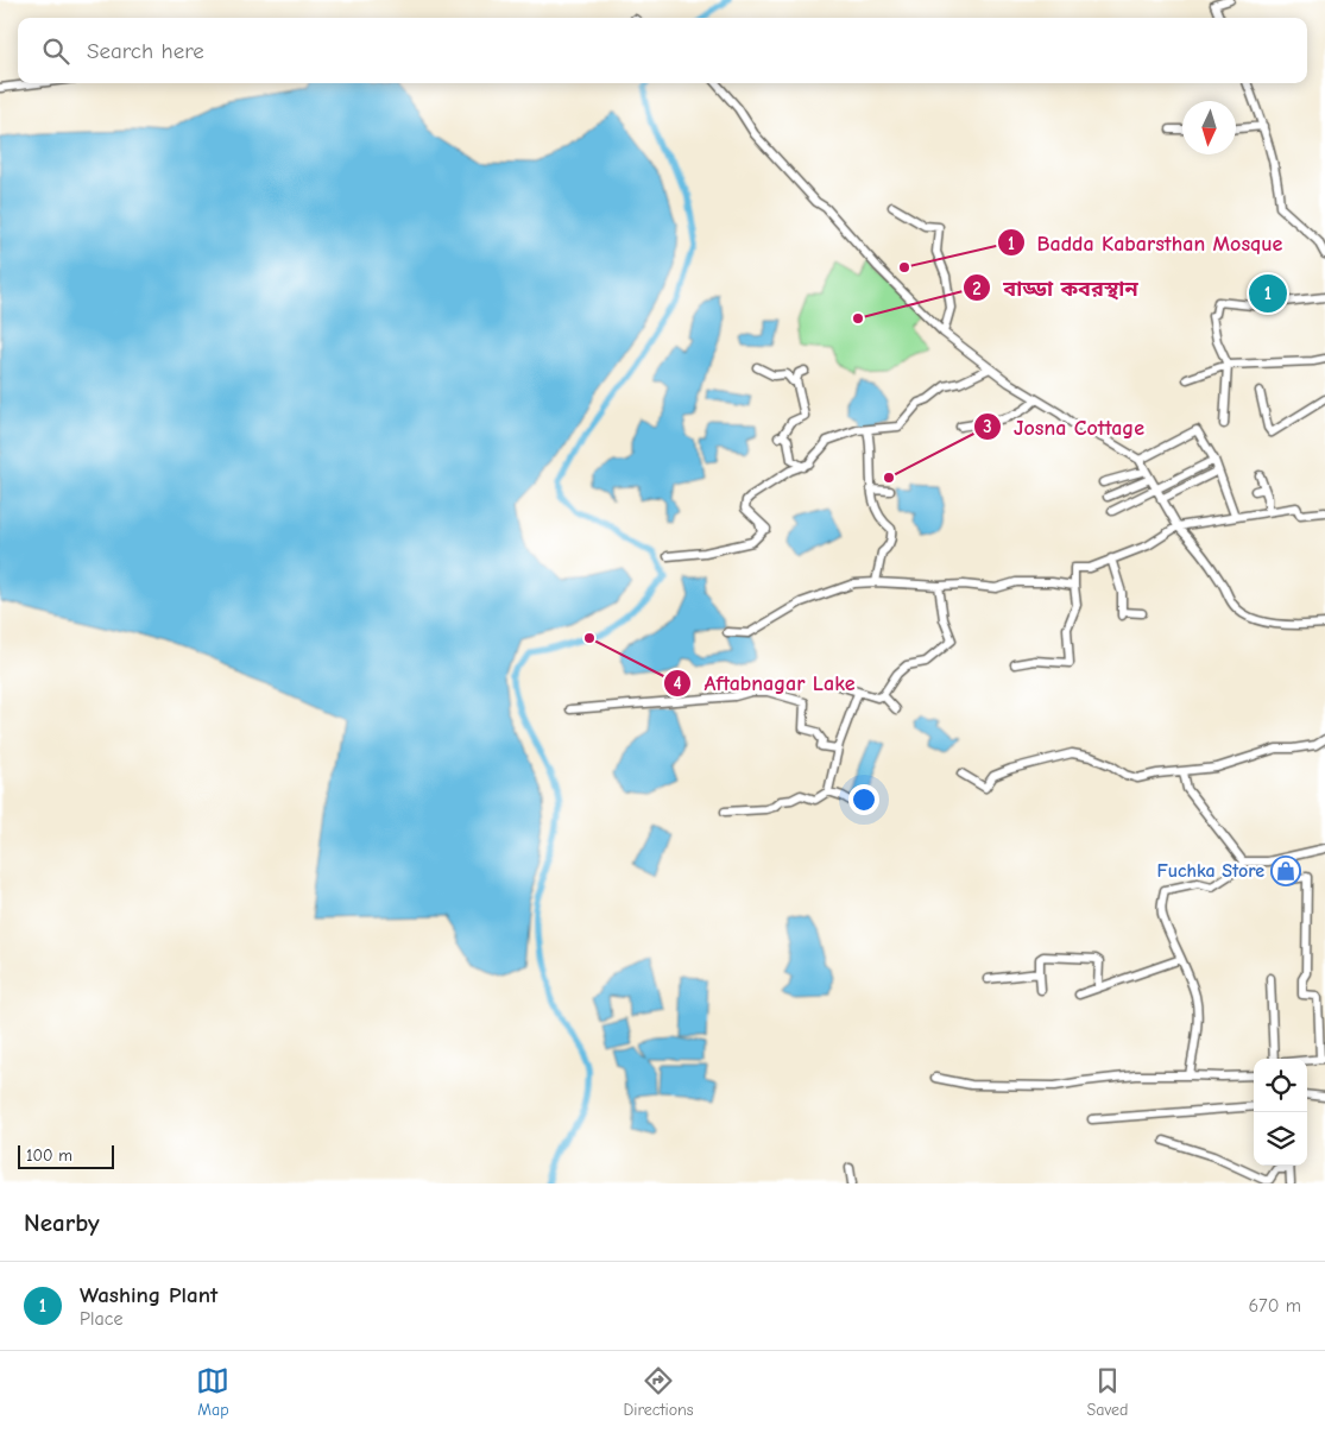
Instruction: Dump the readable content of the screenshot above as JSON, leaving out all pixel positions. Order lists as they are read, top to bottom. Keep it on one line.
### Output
{"places":{"other":["Badda Kabarsthan Mosque","বাড্ডা কবরস্থান","Josna Cottage","Aftabnagar Lake"],"shop":["Fuchka Store"]},"scale_bar":"100 m","north":"bottom","page":{"search":"Search here","pins":"1","scale":"100 m","heading":"Nearby","list":[{"mark":"1","name":"Washing Plant","note":"Place","value":"670 m"}],"nav":["Map","Directions","Saved"]}}
